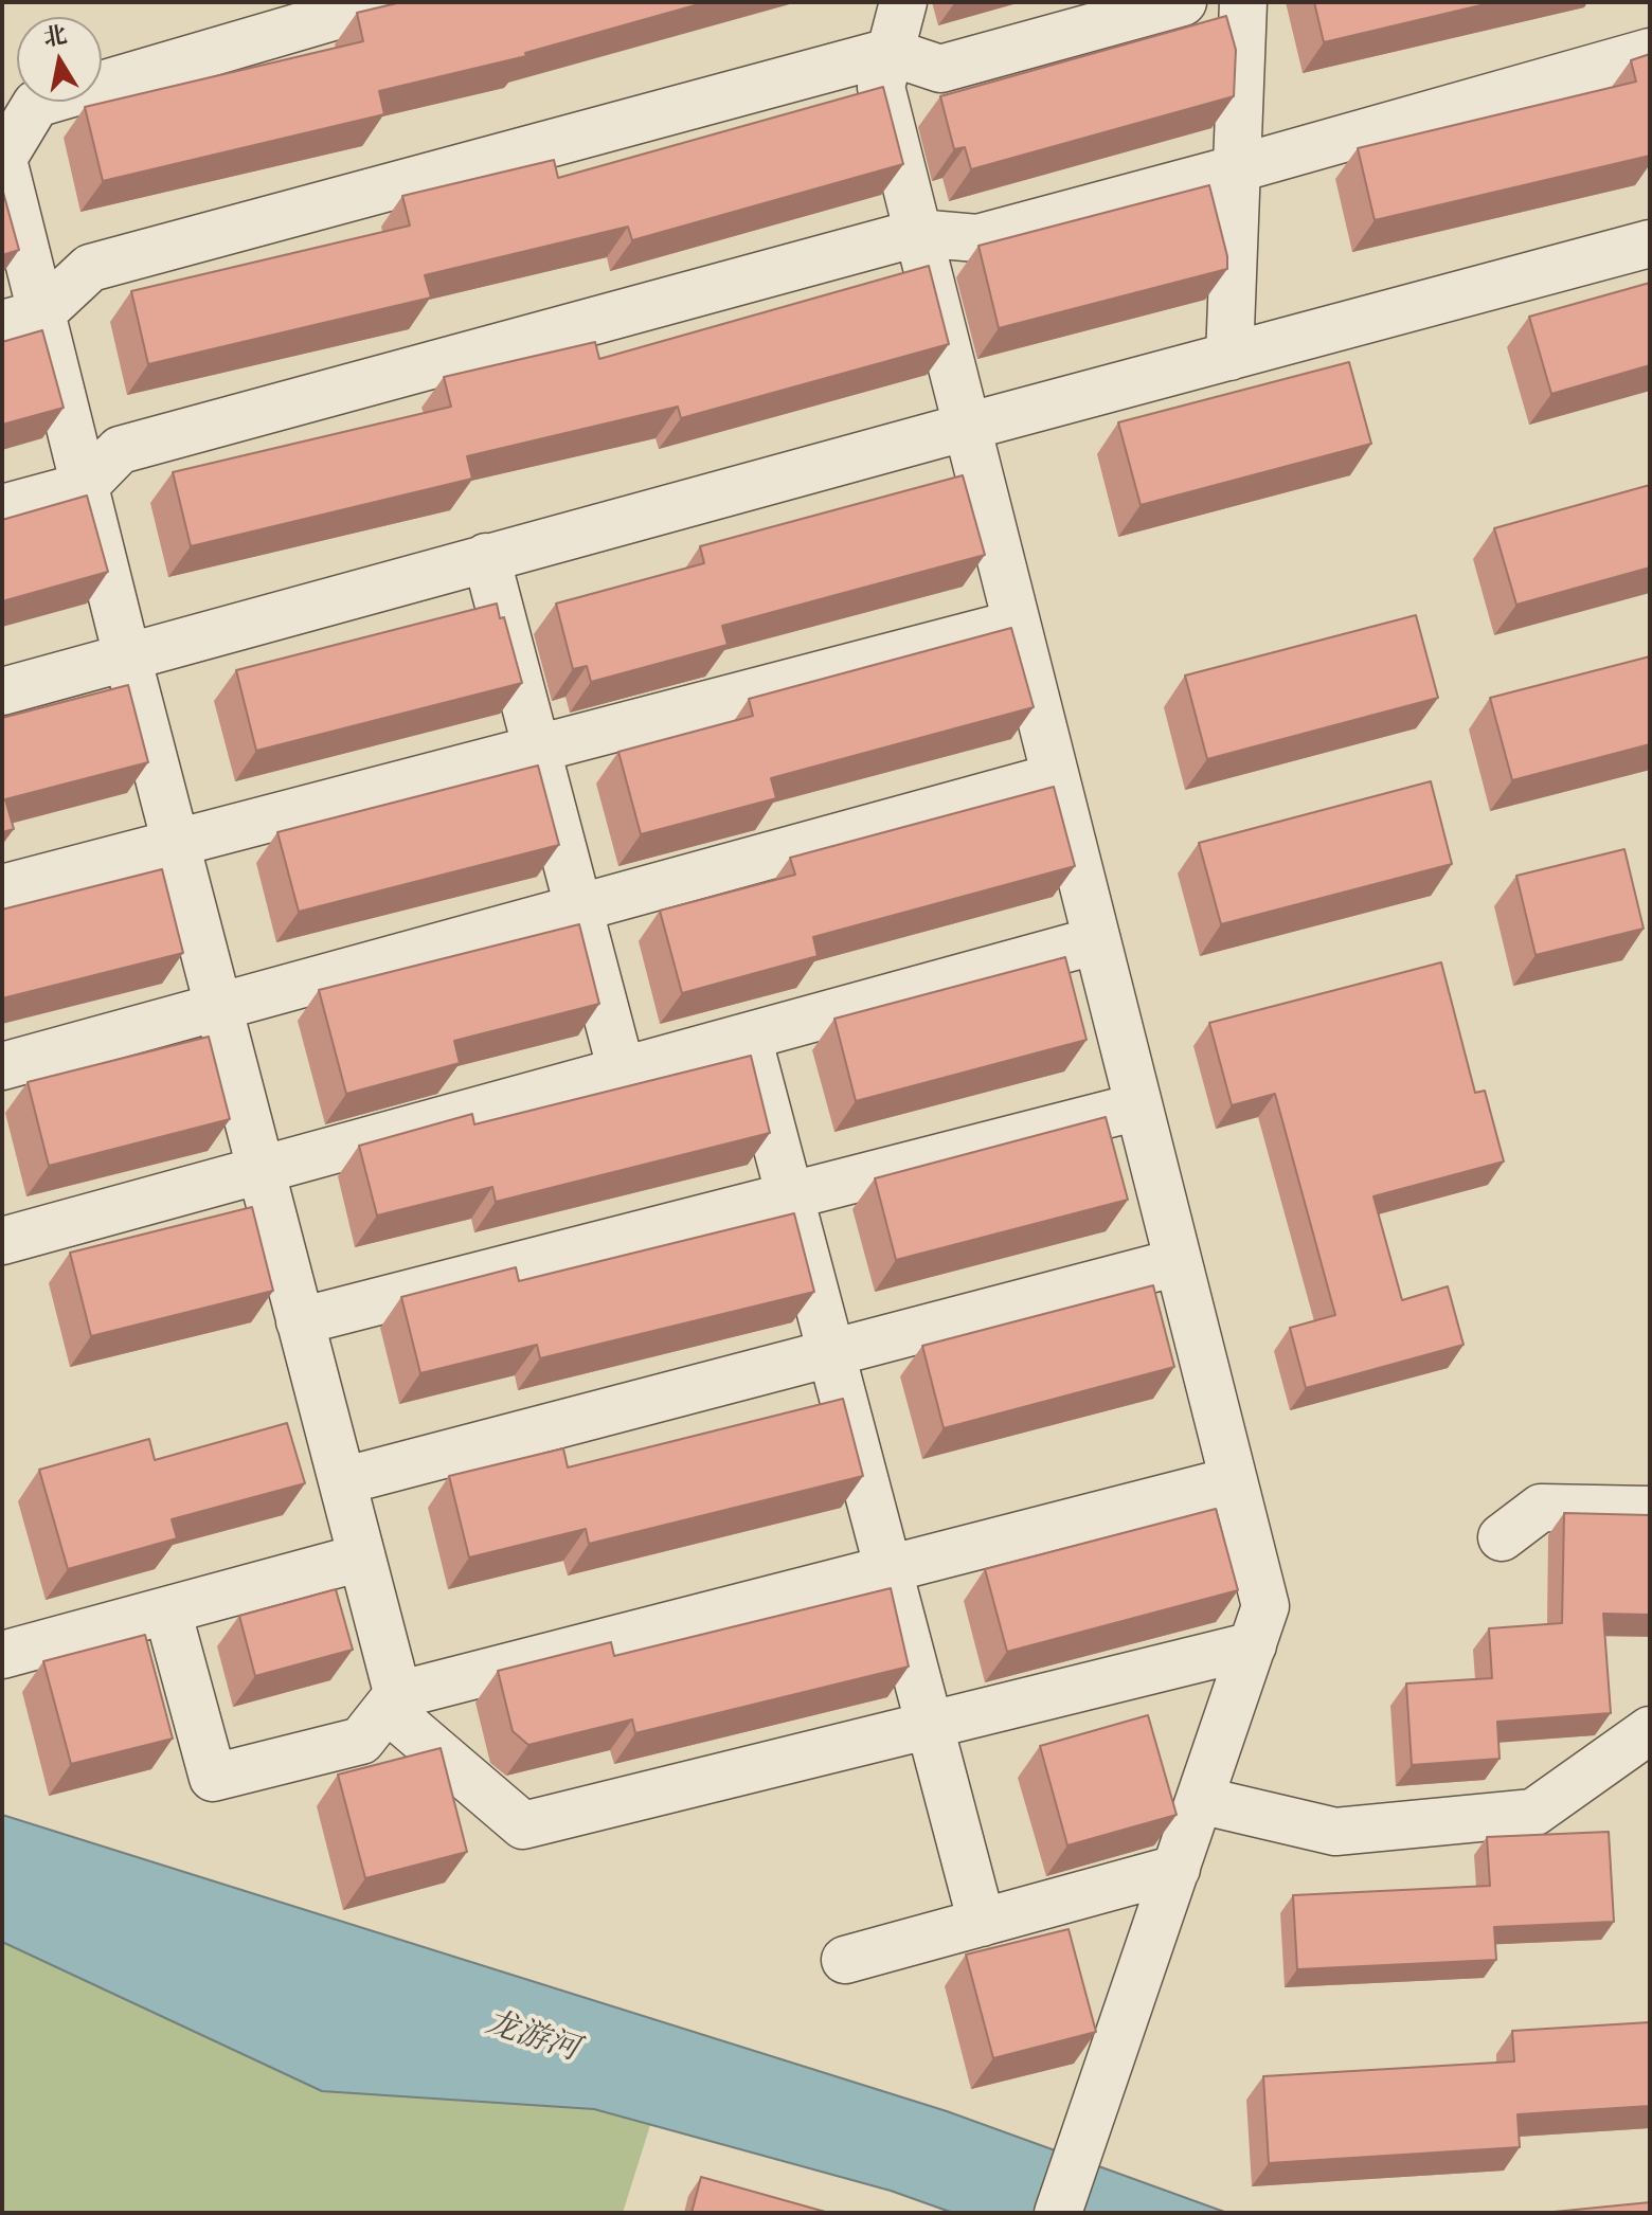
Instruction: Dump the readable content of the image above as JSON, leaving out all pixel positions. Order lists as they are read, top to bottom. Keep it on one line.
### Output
{"water":["龙游河"],"north":"top"}
